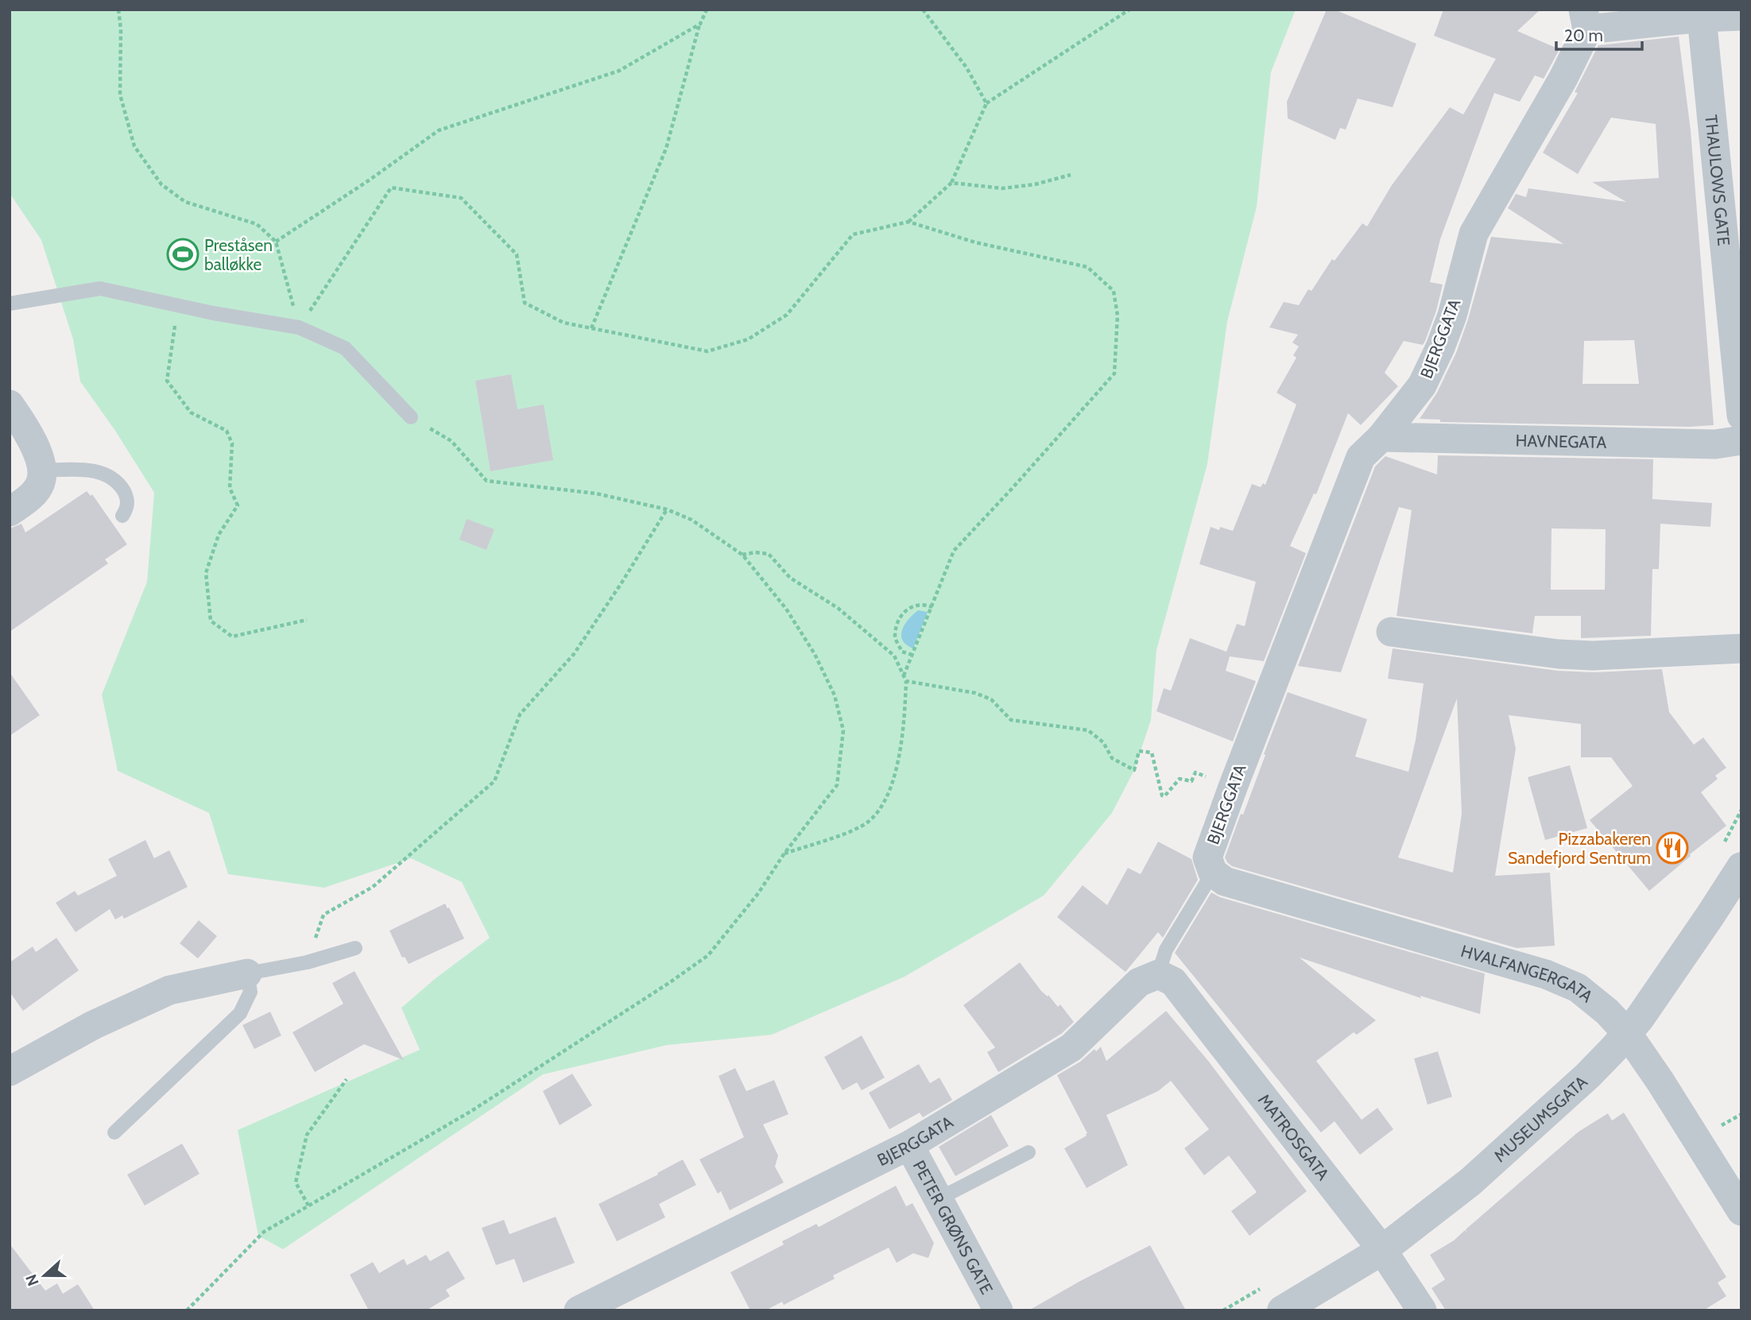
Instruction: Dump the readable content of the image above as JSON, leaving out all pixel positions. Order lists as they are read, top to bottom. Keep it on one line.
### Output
{"streets":{"street":["THAULOWS GATE","BJERGGATA","HAVNEGATA","HVALFANGERGATA","MUSEUMSGATA","MATROSGATA","PETER GRØNS GATE"]},"crossings":[["THAULOWS GATE","BJERGGATA"],["BJERGGATA","HAVNEGATA"],["BJERGGATA","HVALFANGERGATA"],["BJERGGATA","MATROSGATA"],["BJERGGATA","PETER GRØNS GATE"],["HVALFANGERGATA","MUSEUMSGATA"],["MUSEUMSGATA","MATROSGATA"]],"places":{"sports":["Preståsen balløkke"],"restaurant":["Pizzabakeren Sandefjord Sentrum"]},"scale_bar":"20 m","north":"left"}
